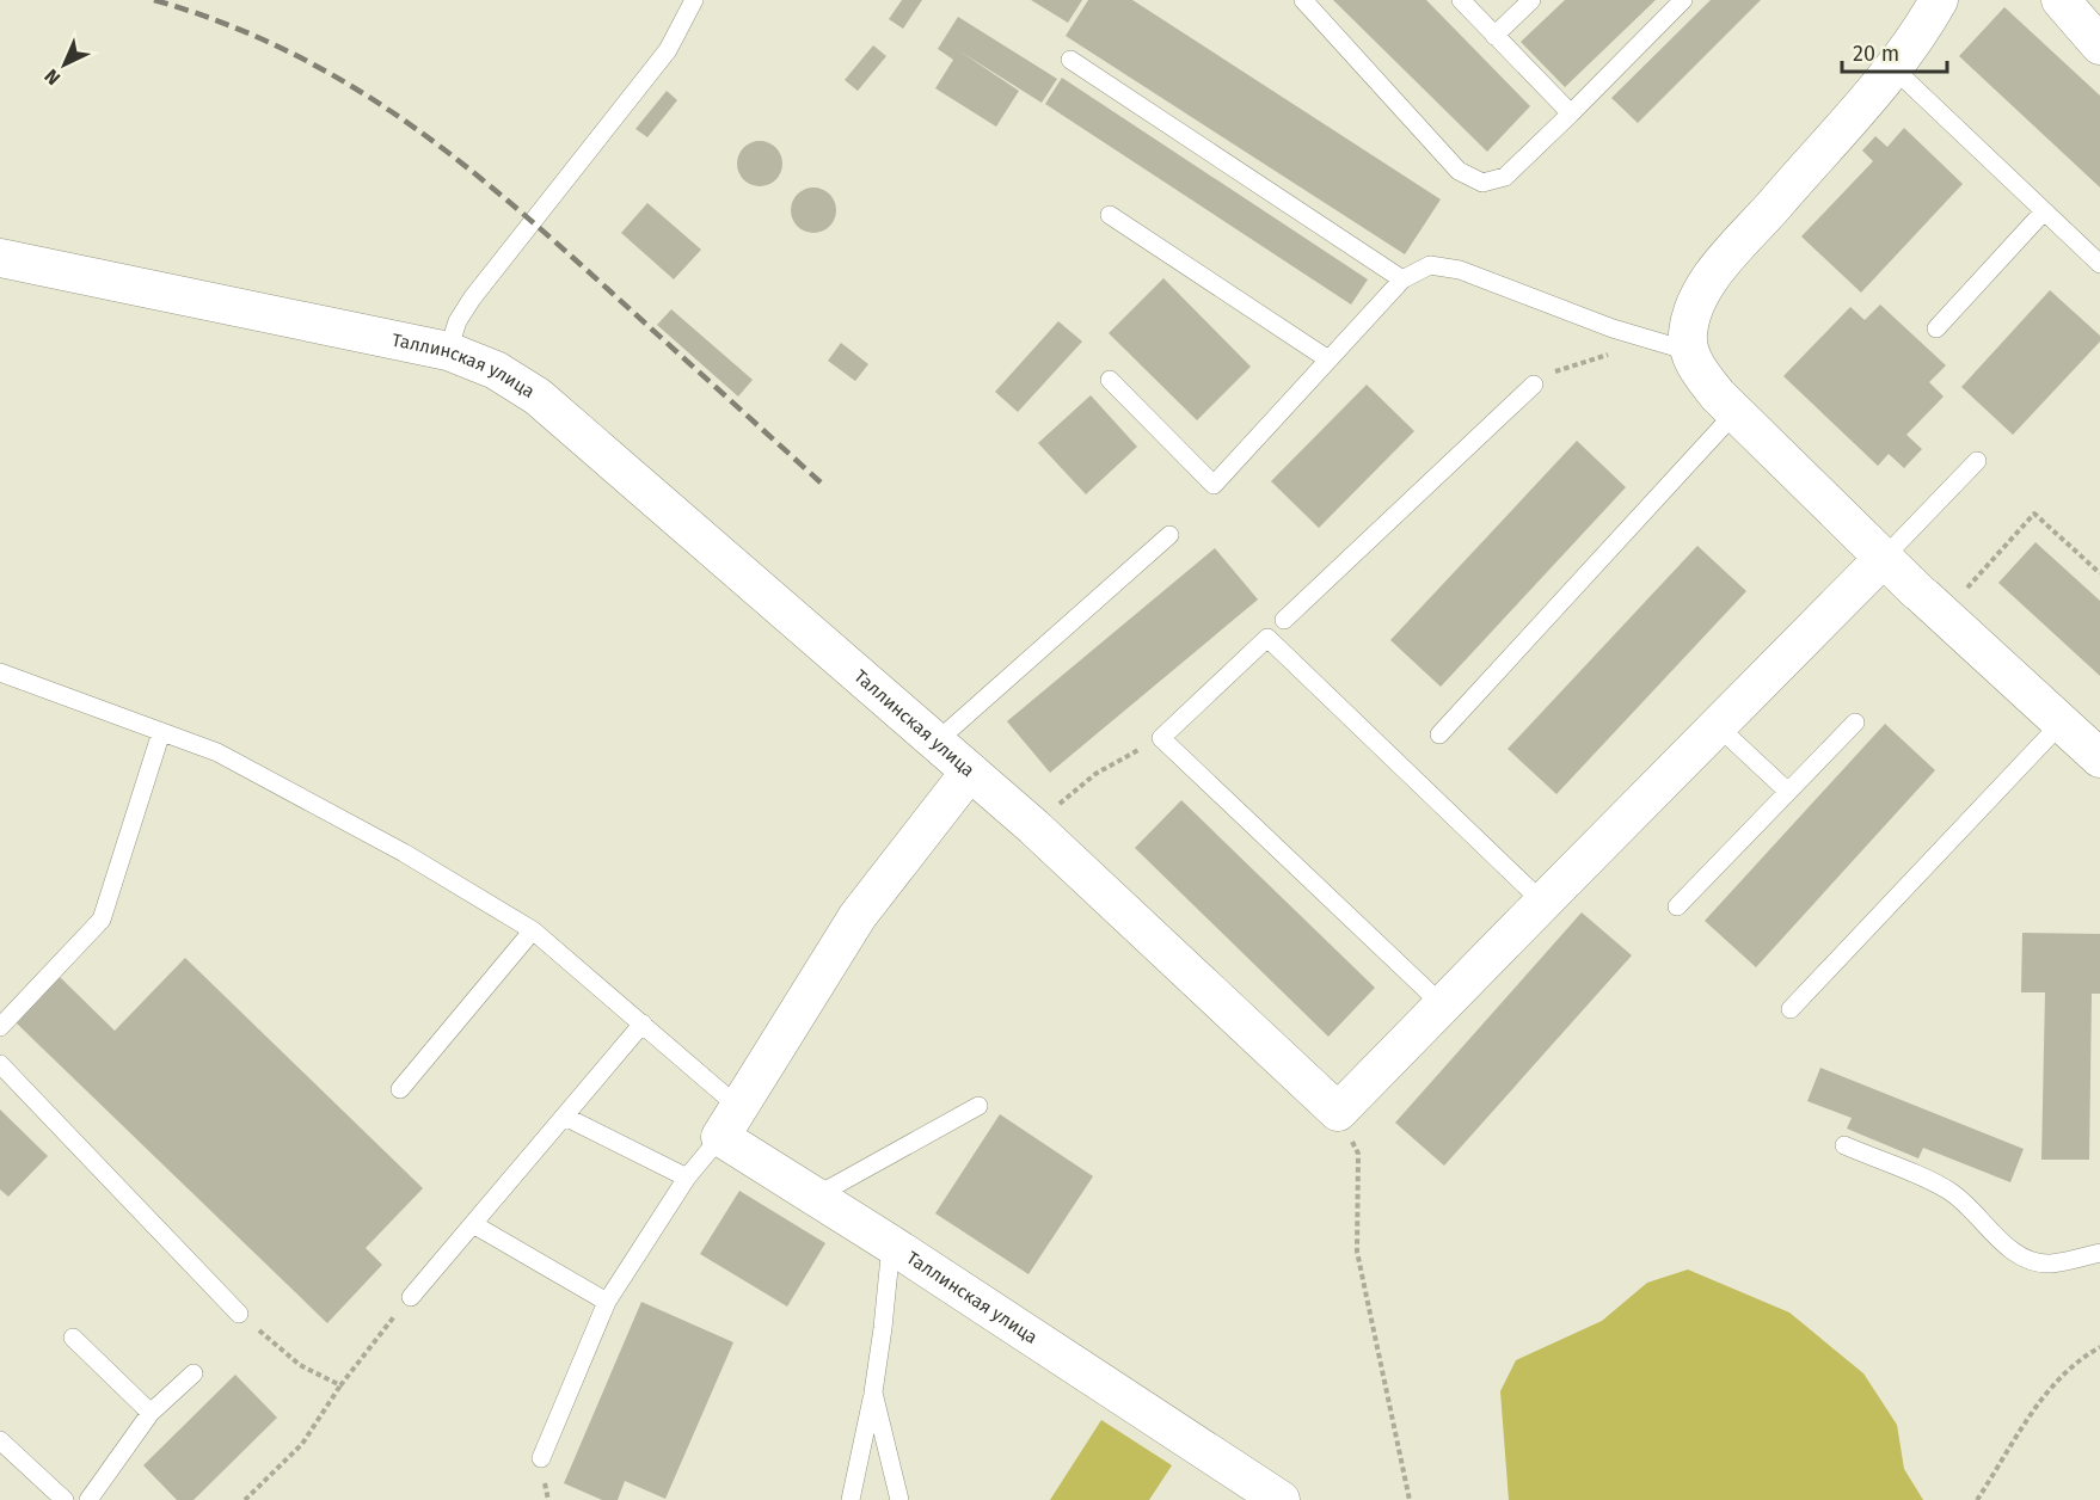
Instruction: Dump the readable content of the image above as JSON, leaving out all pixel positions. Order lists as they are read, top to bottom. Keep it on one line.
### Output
{"streets":{"street":["Таллинская улица"]},"scale_bar":"20 m","north":"bottom left"}
